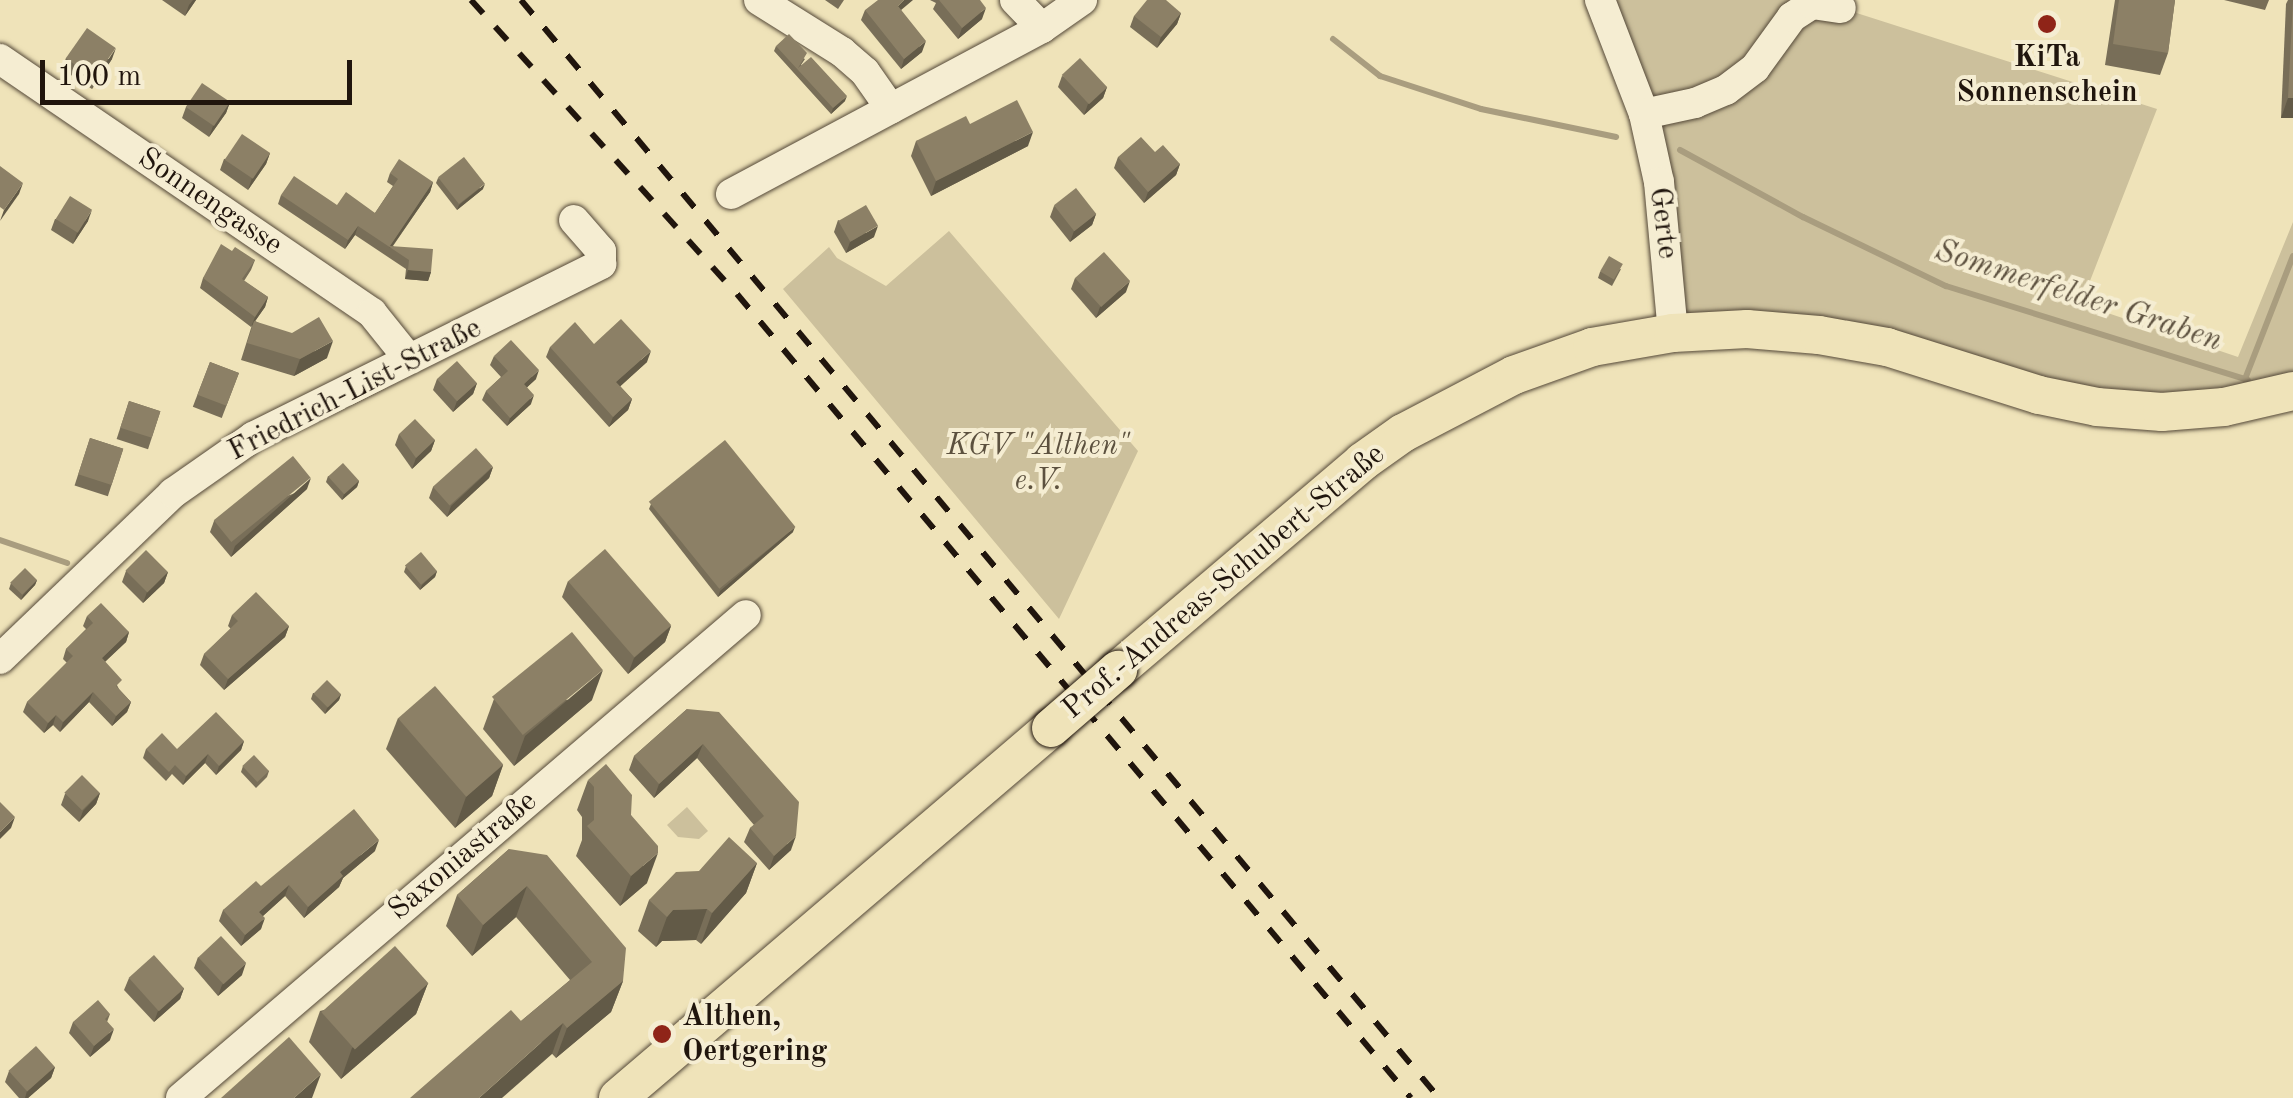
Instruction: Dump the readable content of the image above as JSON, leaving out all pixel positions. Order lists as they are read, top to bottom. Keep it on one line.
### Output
{"streets":{"main road":["Prof.-Andreas-Schubert-Straße"],"street":["Sonnengasse","Gerte","Friedrich-List-Straße","Saxoniastraße"]},"crossings":[["Sonnengasse","Friedrich-List-Straße"],["Gerte","Prof.-Andreas-Schubert-Straße"]],"water":["Sommerfelder Graben"],"parks":["KGV \"Althen\" e.V."],"places":["KiTa Sonnenschein","Althen, Oertgering"],"scale_bar":"100 m"}
